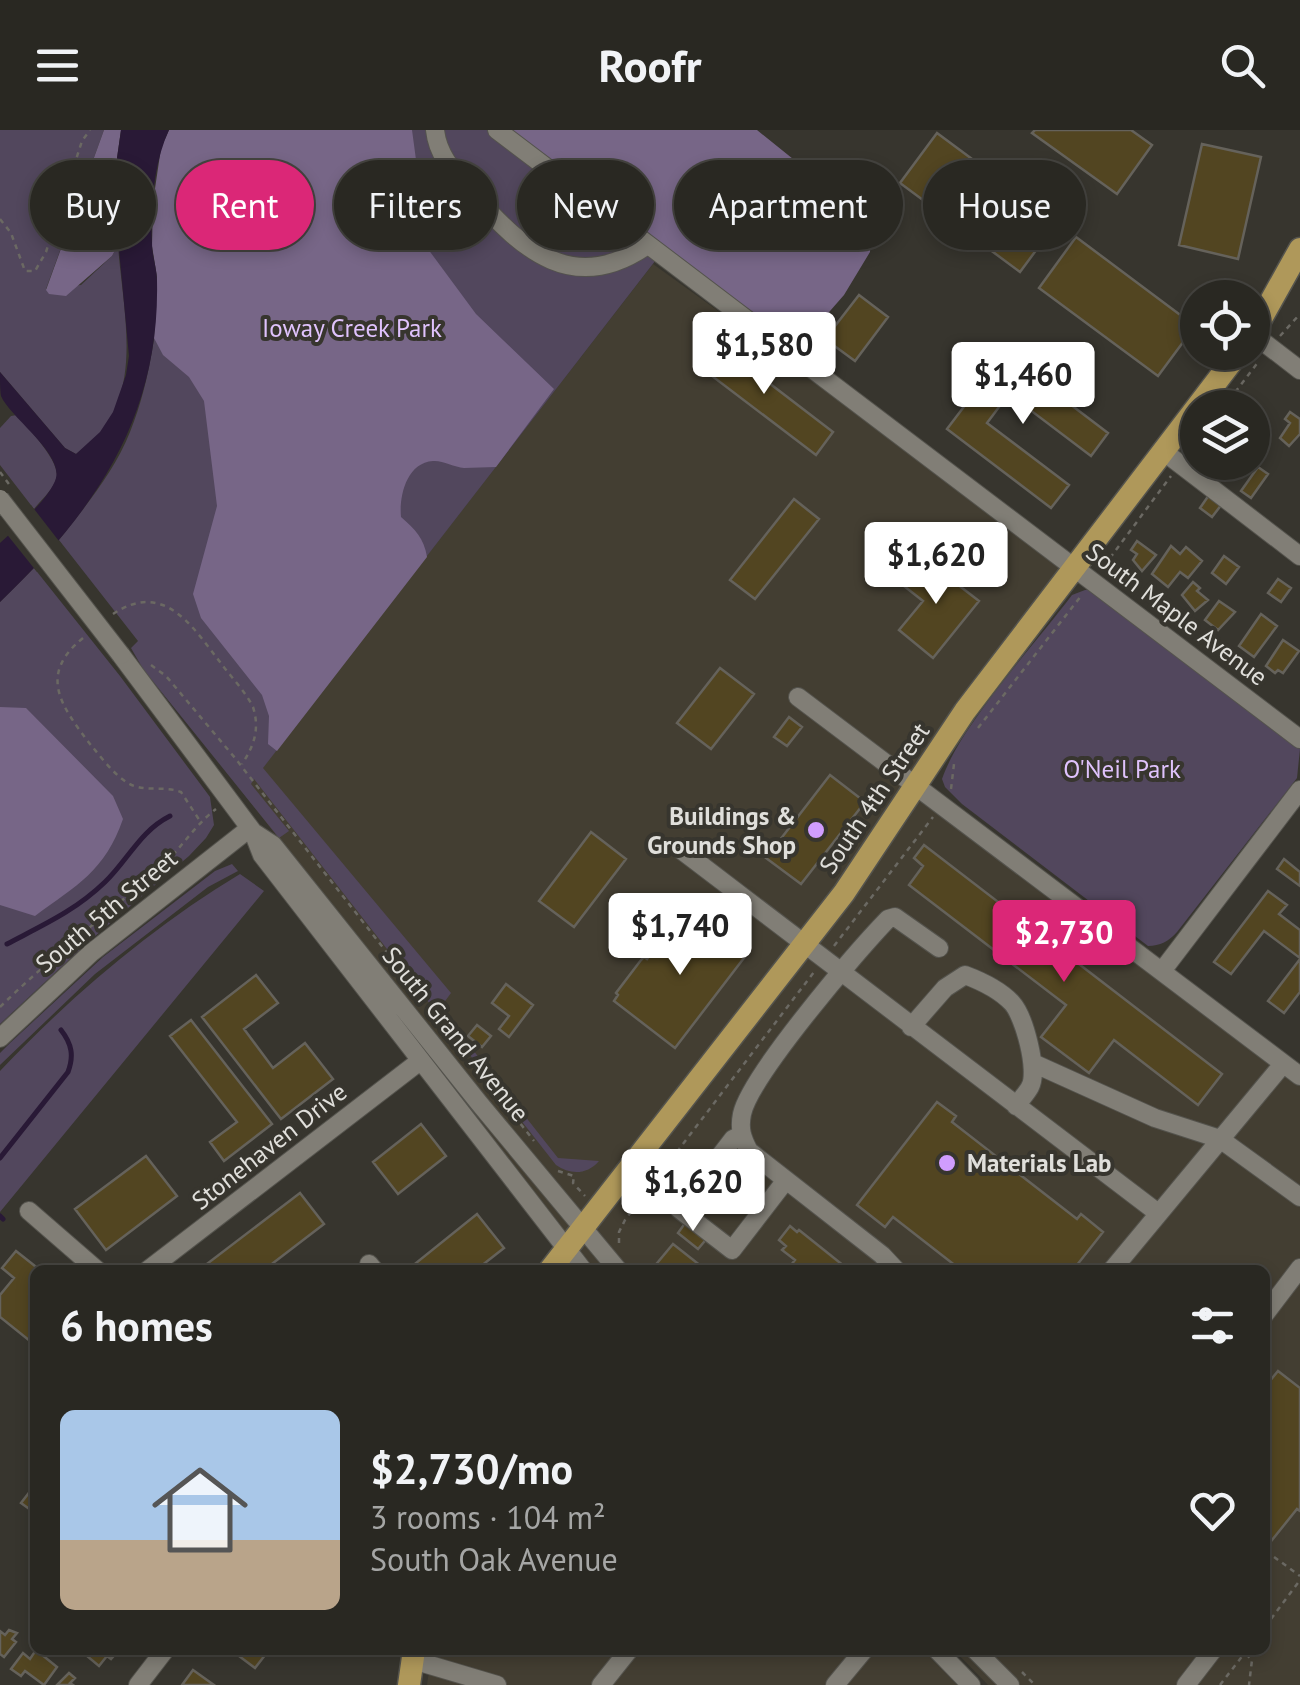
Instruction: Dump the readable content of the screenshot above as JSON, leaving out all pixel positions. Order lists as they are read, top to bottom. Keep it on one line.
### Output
{"streets":{"main road":["South 4th Street"],"street":["South Maple Avenue","South 5th Street","South Grand Avenue","Stonehaven Drive"]},"crossings":[["South Maple Avenue","South 4th Street"],["South 4th Street","South Grand Avenue"],["South 5th Street","South Grand Avenue"],["South Grand Avenue","Stonehaven Drive"]],"parks":["Ioway Creek Park","O'Neil Park"],"places":["Buildings & Grounds Shop","Materials Lab"],"page":{"header":"Roofr","chip":["Buy","Rent","Filters","New","Apartment","House"],"price":["$1,580","$1,460","$1,620","$1,740","$2,730","$1,620"],"heading":"6 homes","list":[{"name":"$2,730/mo","note":"3 rooms · 104 m² · South Oak Avenue"}]}}
